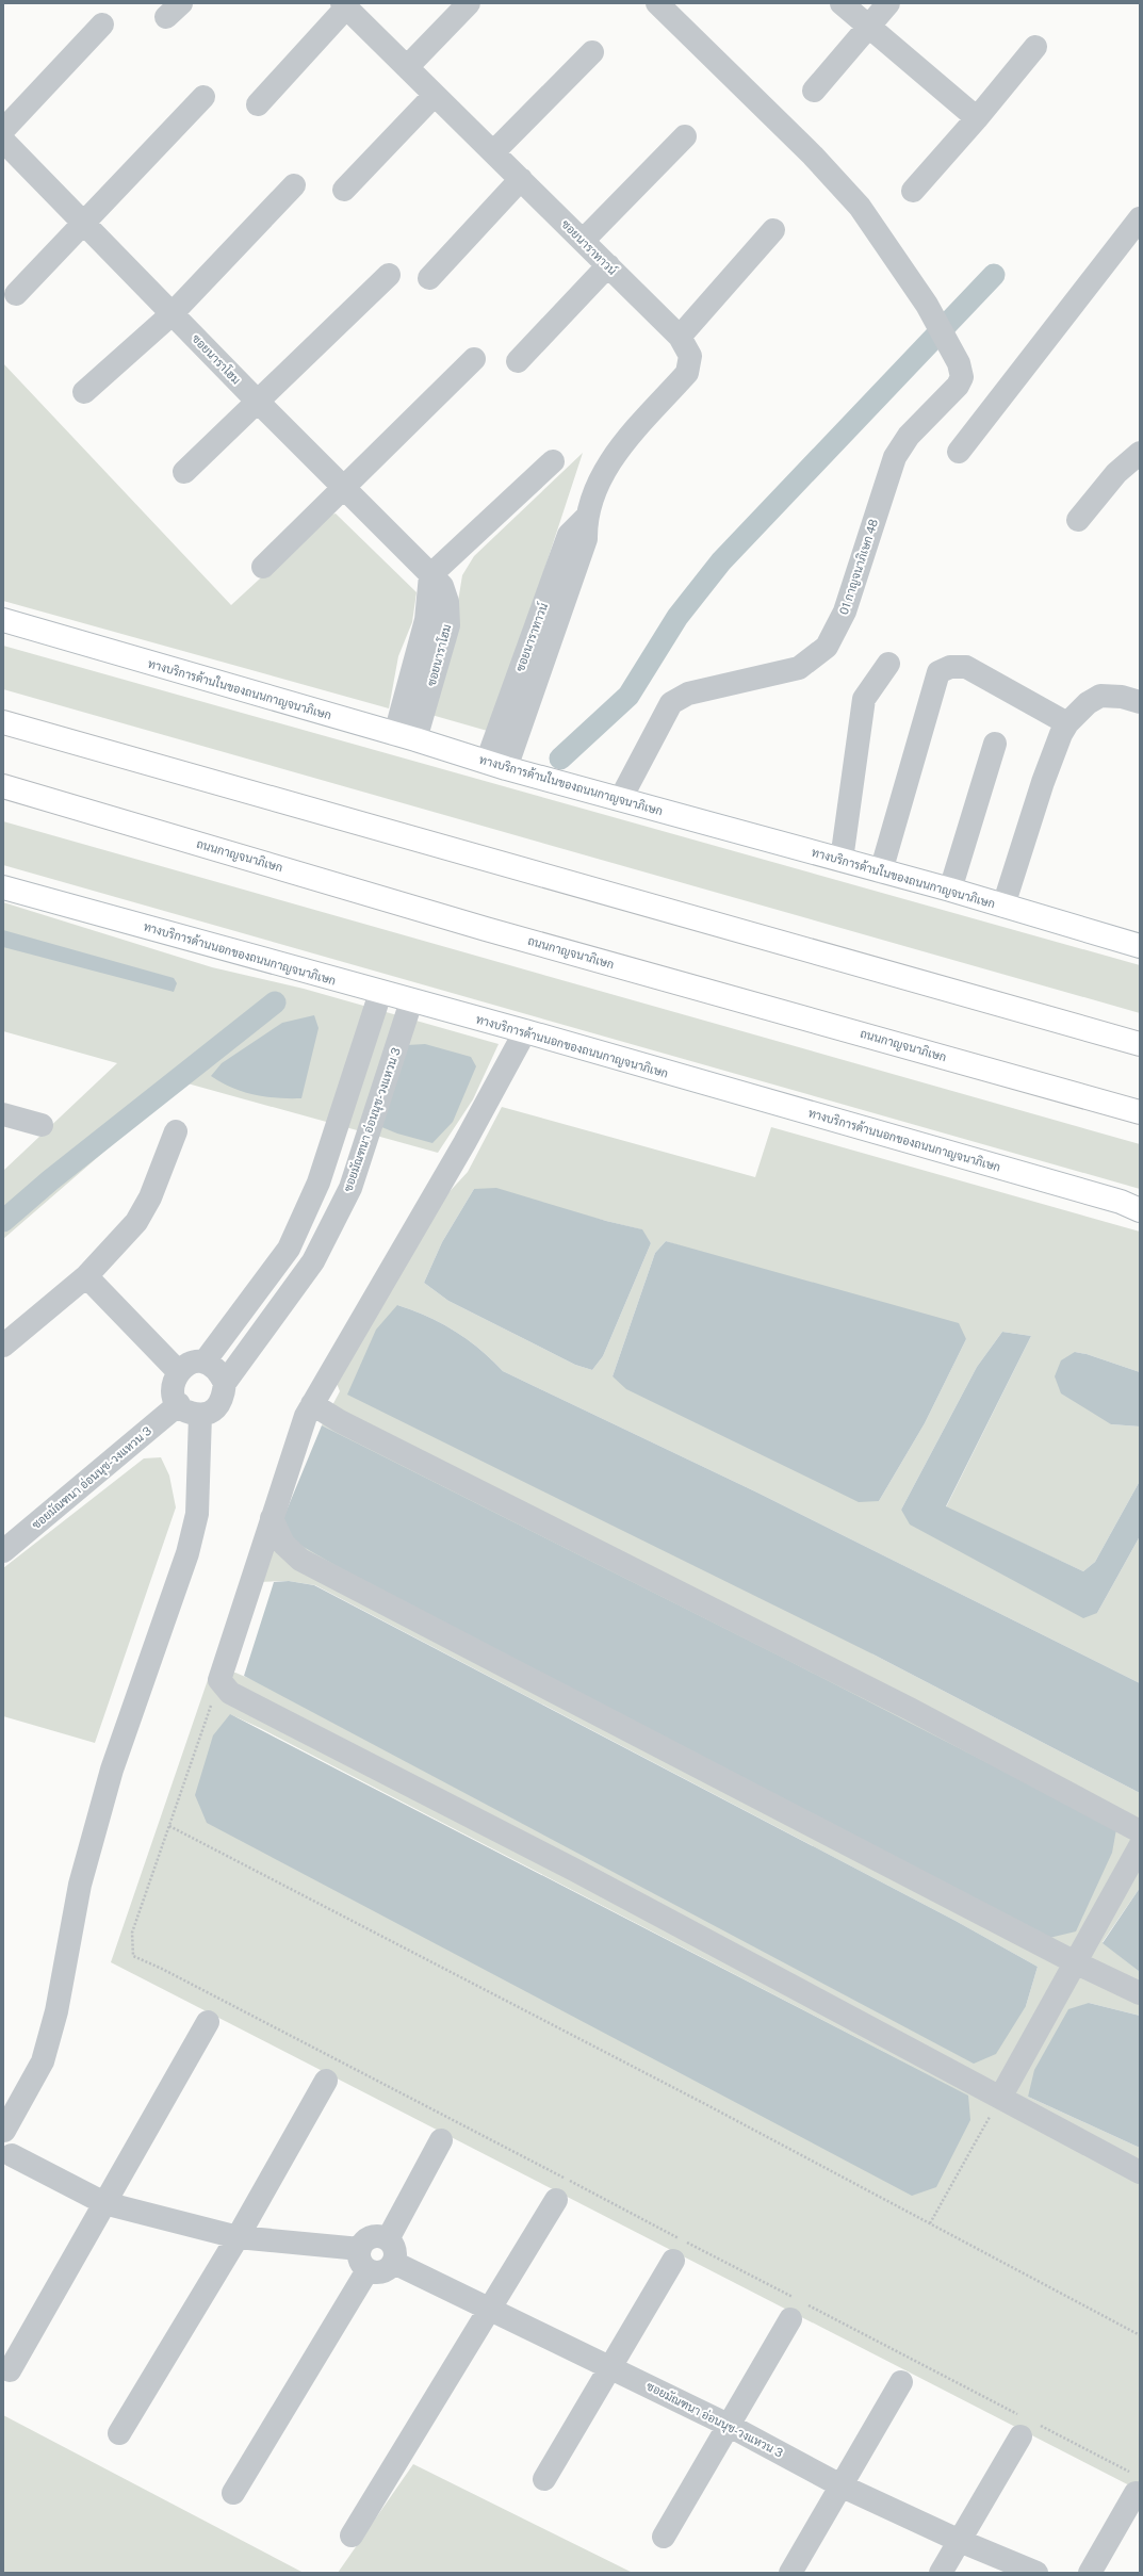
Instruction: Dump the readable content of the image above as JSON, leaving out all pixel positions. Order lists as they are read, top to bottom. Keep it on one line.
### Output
{"streets":{"main road":["ทางบริการด้านในของถนนกาญจนาภิเษก","ถนนกาญจนาภิเษก","ทางบริการด้านนอกของถนนกาญจนาภิเษก"],"street":["ซอยนาราทาวน์","ซอยนาราโฮม","01 กาญจนาภิเษก 48","ซอยมัณฑนา อ่อนนุช-วงแหวน 3"]},"crossings":[["ซอยนาราทาวน์","ทางบริการด้านในของถนนกาญจนาภิเษก"],["ซอยนาราโฮม","ทางบริการด้านในของถนนกาญจนาภิเษก"],["01 กาญจนาภิเษก 48","ทางบริการด้านในของถนนกาญจนาภิเษก"],["ทางบริการด้านนอกของถนนกาญจนาภิเษก","ซอยมัณฑนา อ่อนนุช-วงแหวน 3"]]}
